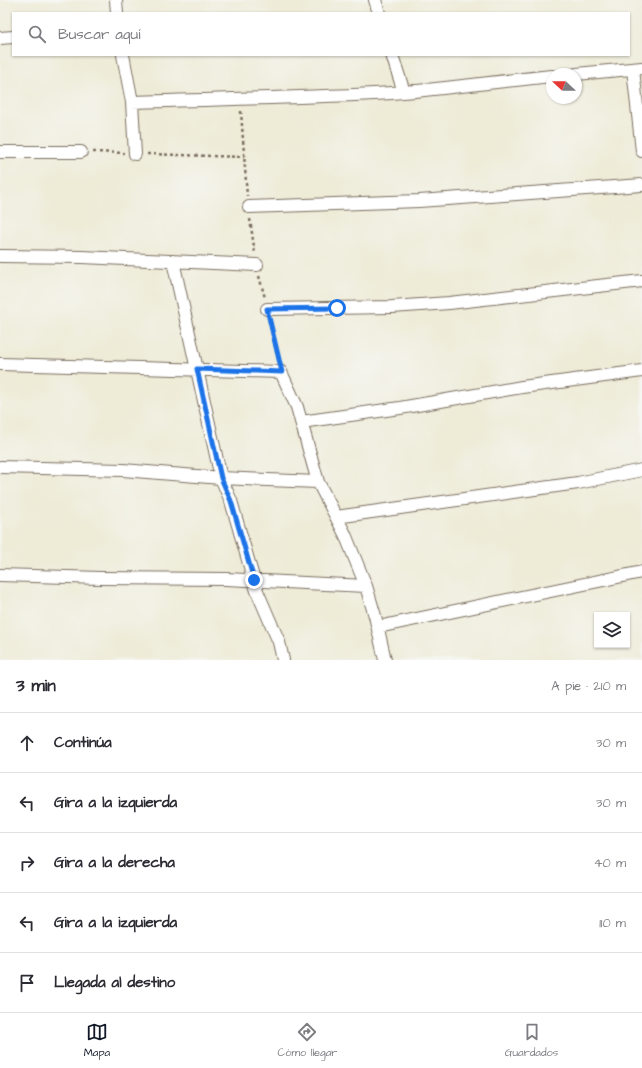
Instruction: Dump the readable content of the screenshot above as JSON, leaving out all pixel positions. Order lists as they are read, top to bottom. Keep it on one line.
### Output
{"north":"left","page":{"search":"Buscar aquí","heading":["3 min","A pie · 210 m"],"list":[["Continúa","30 m"],["Gira a la izquierda","30 m"],["Gira a la derecha","40 m"],["Gira a la izquierda","110 m"],"Llegada al destino"],"nav":["Mapa","Cómo llegar","Guardados"]}}
